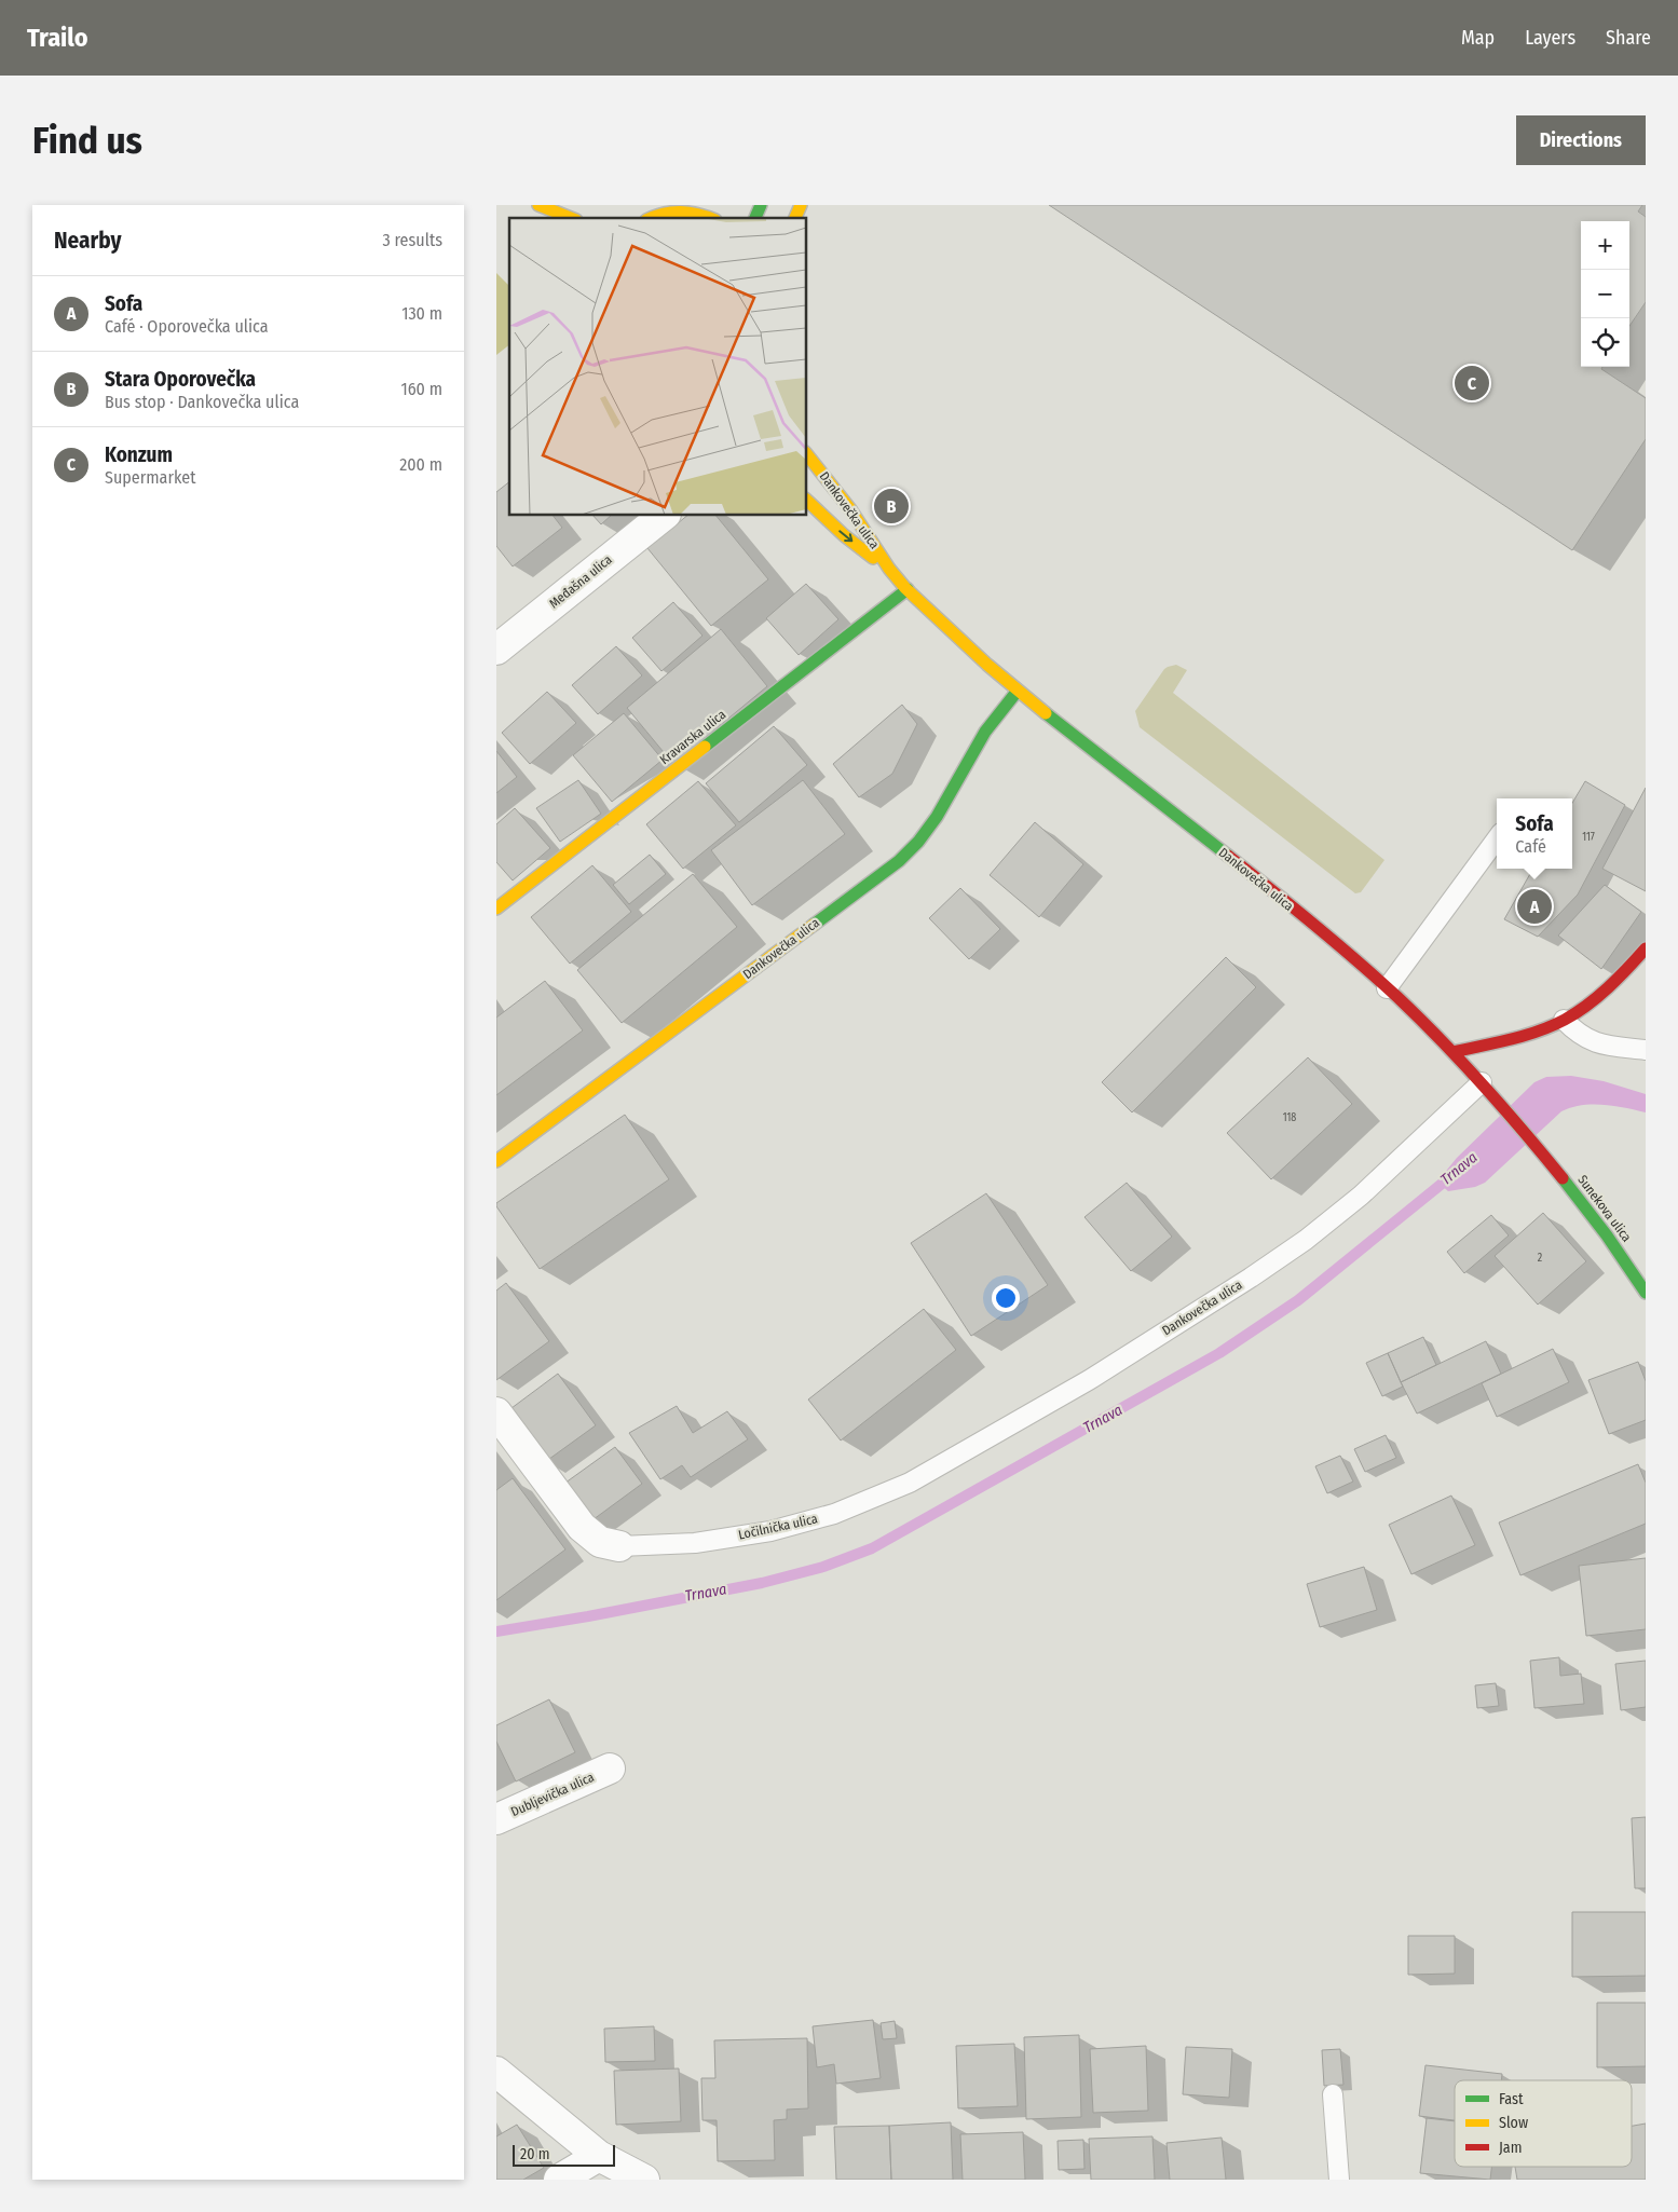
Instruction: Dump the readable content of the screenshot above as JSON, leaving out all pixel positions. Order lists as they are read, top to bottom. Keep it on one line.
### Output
{"streets":{"main road":["Dankovečka ulica","Kravarska ulica","Sunekova ulica"],"street":["Međašna ulica","Ločilnička ulica","Dubljevička ulica"]},"crossings":[["Dankovečka ulica","Kravarska ulica"],["Dankovečka ulica","Sunekova ulica"],["Dankovečka ulica","Ločilnička ulica"]],"water":["Trnava"],"house_numbers":["117","118","2"],"legend":["Fast","Slow","Jam"],"scale_bar":"20 m","page":{"header":"Trailo","nav":["Map","Layers","Share"],"buttons":"Directions","title":"Find us","heading":["Nearby","3 results"],"map_buttons":["+","−"],"list":[{"mark":"A","name":"Sofa","note":"Café · Oporovečka ulica","value":"130 m"},{"mark":"B","name":"Stara Oporovečka","note":"Bus stop · Dankovečka ulica","value":"160 m"},{"mark":"C","name":"Konzum","note":"Supermarket","value":"200 m"}],"pins":["C","B","A"],"popup":["Sofa","Café"],"scale":"20 m"}}
